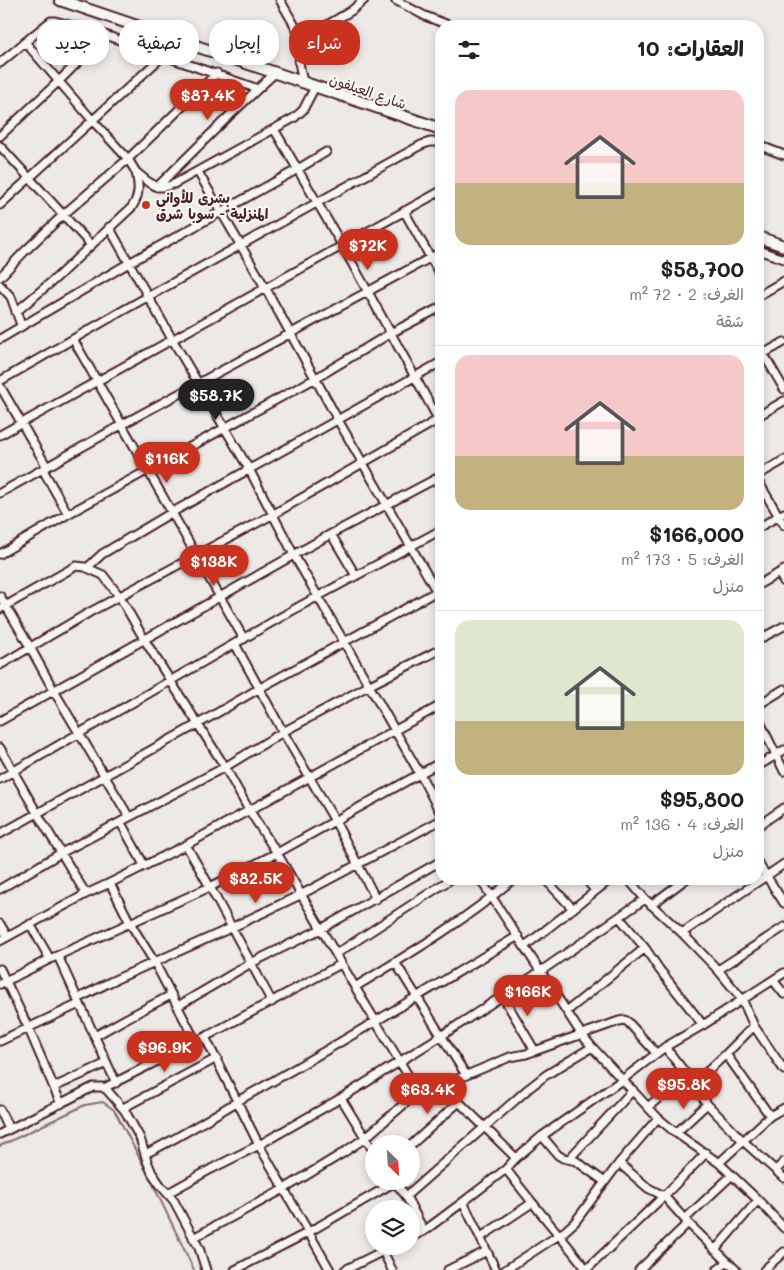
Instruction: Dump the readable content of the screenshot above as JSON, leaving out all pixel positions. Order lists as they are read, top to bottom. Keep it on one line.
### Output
{"streets":{"highway":["شارع العيلفون"]},"places":["بشرى للأواني المنزلية - سوبا شرق"],"north":"bottom right","page":{"chip":["شراء","إيجار","تصفية","جديد"],"heading":"العقارات: 10","price":["$87.4K","$72K","$58.7K","$116K","$138K","$82.5K","$166K","$96.9K","$95.8K","$63.4K"],"list":[{"name":"$58,700","note":"الغرف: 2 · 72 m² · شقة"},{"name":"$166,000","note":"الغرف: 5 · 173 m² · منزل"},{"name":"$95,800","note":"الغرف: 4 · 136 m² · منزل"}]}}
